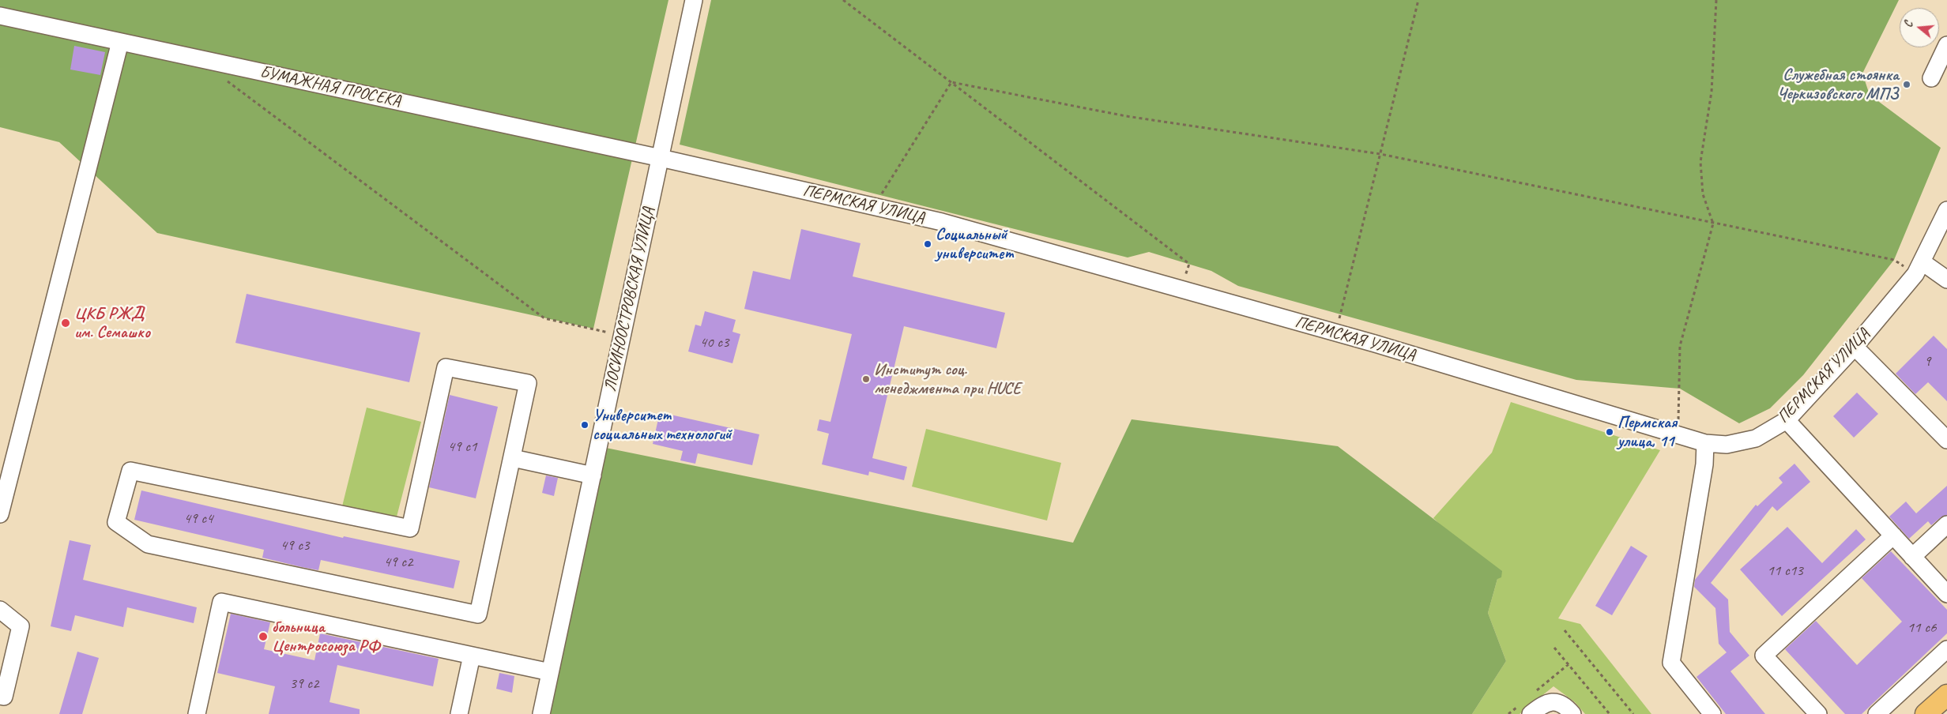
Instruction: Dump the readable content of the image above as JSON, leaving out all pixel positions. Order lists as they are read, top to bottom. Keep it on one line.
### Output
{"streets":{"street":["БУМАЖНАЯ ПРОСЕКА","ПЕРМСКАЯ УЛИЦА","ЛОСИНООСТРОВСКАЯ УЛИЦА"]},"crossings":[["БУМАЖНАЯ ПРОСЕКА","ПЕРМСКАЯ УЛИЦА"],["БУМАЖНАЯ ПРОСЕКА","ЛОСИНООСТРОВСКАЯ УЛИЦА"],["ПЕРМСКАЯ УЛИЦА","ЛОСИНООСТРОВСКАЯ УЛИЦА"]],"places":["Служебная стоянка Черкизовского МПЗ","Социальный университет","ЦКБ РЖД им. Семашко","Институт соц. менеджмента при HUCE","Университет социальных технологий","Пермская улица, 11","больница Центросоюза РФ"],"house_numbers":["40 с3","9","49 с1","49 с4","49 с3","49 с2","11 с13","11 с6","39 с2"],"north":"left"}
